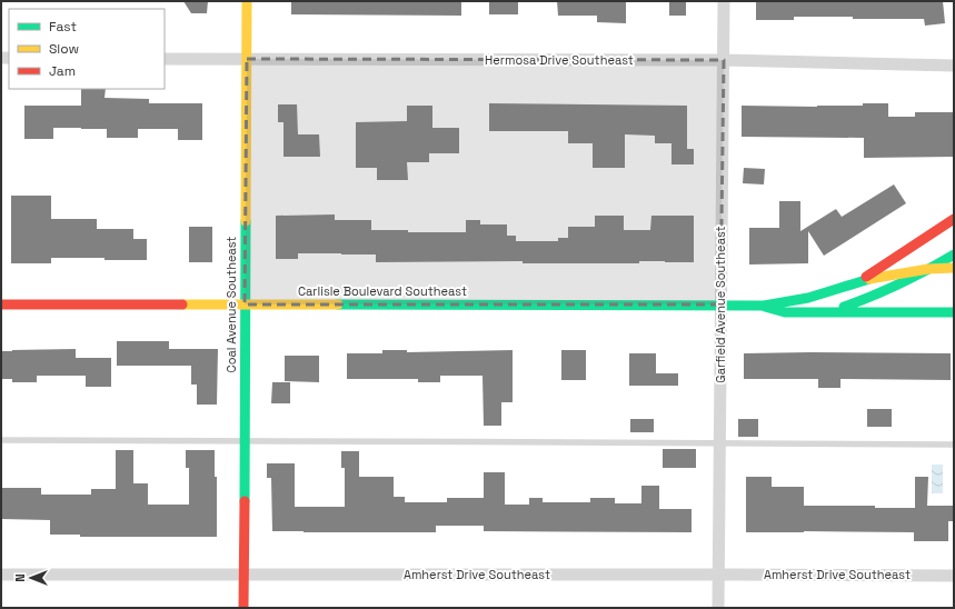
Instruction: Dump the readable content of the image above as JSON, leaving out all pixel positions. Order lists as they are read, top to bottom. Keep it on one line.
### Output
{"streets":{"street":["Hermosa Drive Southeast","Carlisle Boulevard Southeast","Coal Avenue Southeast","Garfield Avenue Southeast","Amherst Drive Southeast"]},"crossings":[["Hermosa Drive Southeast","Coal Avenue Southeast"],["Hermosa Drive Southeast","Garfield Avenue Southeast"],["Carlisle Boulevard Southeast","Coal Avenue Southeast"],["Carlisle Boulevard Southeast","Garfield Avenue Southeast"],["Coal Avenue Southeast","Amherst Drive Southeast"],["Garfield Avenue Southeast","Amherst Drive Southeast"]],"legend":["Fast","Slow","Jam"],"north":"left"}
